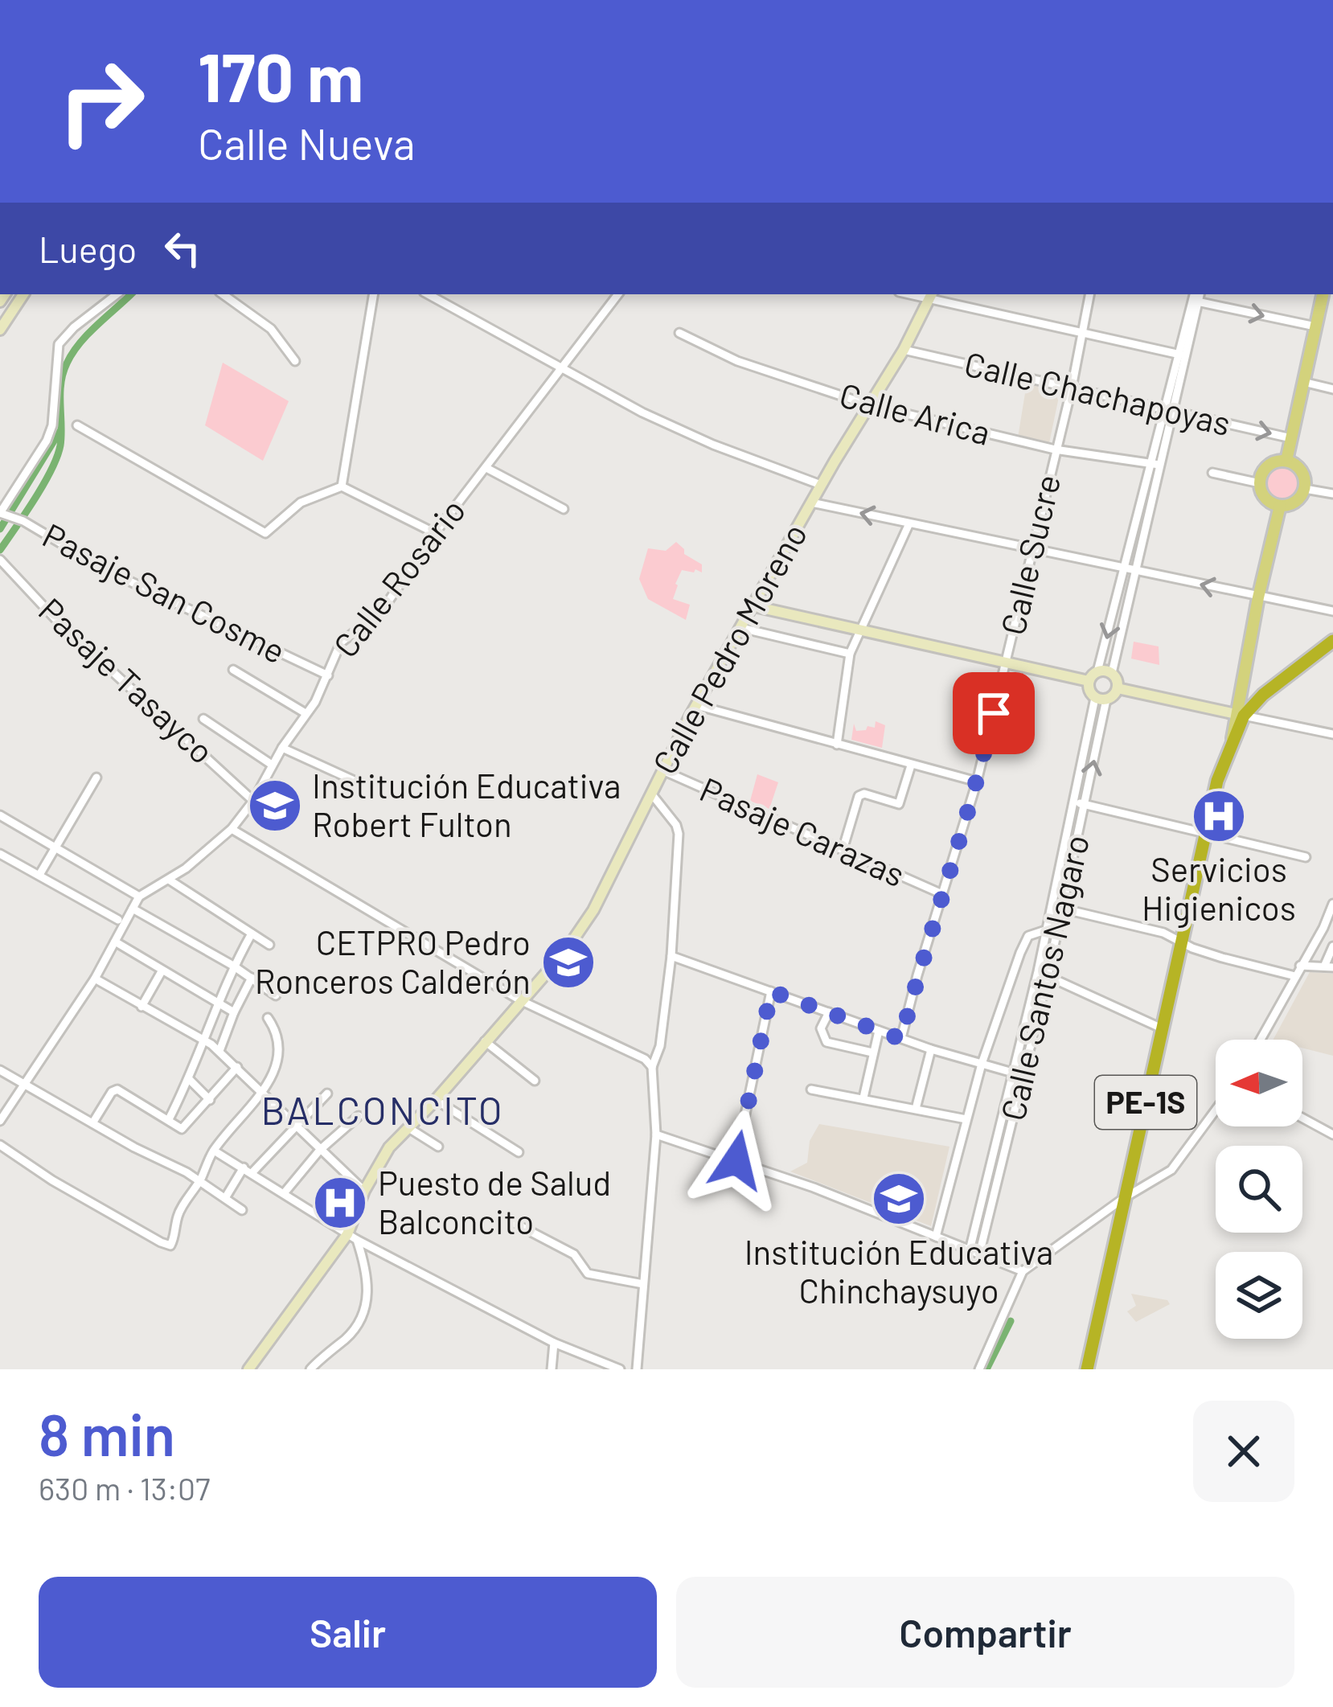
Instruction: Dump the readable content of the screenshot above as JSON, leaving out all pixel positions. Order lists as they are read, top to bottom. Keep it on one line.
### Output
{"streets":{"highway":["PE-1S"],"main road":["Calle Pedro Moreno"],"street":["Calle Chachapoyas","Calle Arica","Calle Sucre","Calle Rosario","Pasaje San Cosme","Pasaje Tasayco","Pasaje Carazas","Calle Santos Nagaro"]},"crossings":[["Calle Chachapoyas","Calle Sucre"],["Calle Chachapoyas","Calle Pedro Moreno"],["Calle Arica","Calle Sucre"],["Calle Arica","Calle Pedro Moreno"],["Calle Sucre","Pasaje Carazas"],["Calle Rosario","Pasaje San Cosme"],["Calle Rosario","Pasaje Tasayco"],["Calle Pedro Moreno","Pasaje Carazas"]],"districts":["BALCONCITO"],"places":{"school or university":["Institución Educativa Robert Fulton","CETPRO Pedro Ronceros Calderón","Institución Educativa Chinchaysuyo"],"hospital":["Servicios Higienicos","Puesto de Salud Balconcito"]},"north":"left","page":{"turn":["170 m","Calle Nueva"],"then":"Luego","heading":["8 min","630 m · 13:07"],"buttons":["Salir","Compartir"]}}
